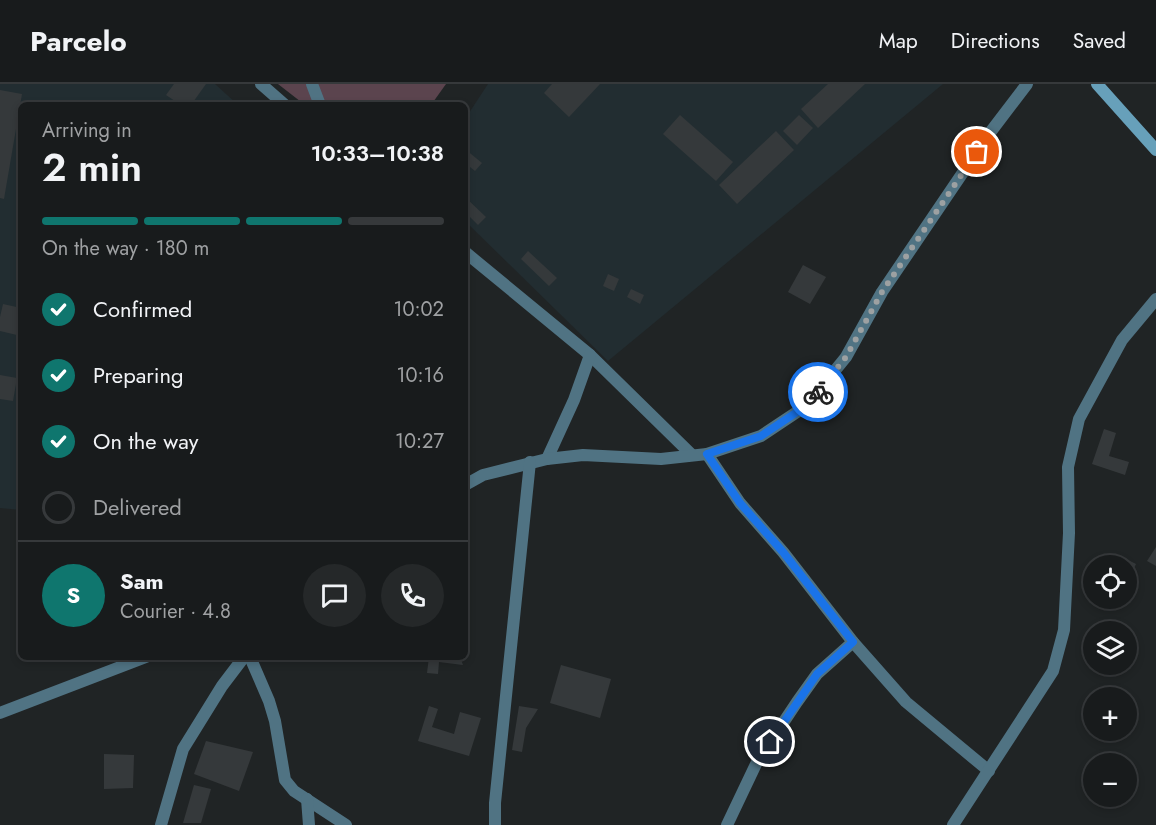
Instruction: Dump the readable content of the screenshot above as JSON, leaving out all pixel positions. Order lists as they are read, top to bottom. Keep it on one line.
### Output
{"page":{"header":"Parcelo","nav":["Map","Directions","Saved"],"heading":["2 min","Arriving in","10:33–10:38"],"panel":["Sam","Courier · 4.8"],"bar":"On the way · 180 m","list":[["Confirmed","10:02"],["Preparing","10:16"],["On the way","10:27"],"Delivered"],"map_buttons":["+","−"],"round":"S"}}
